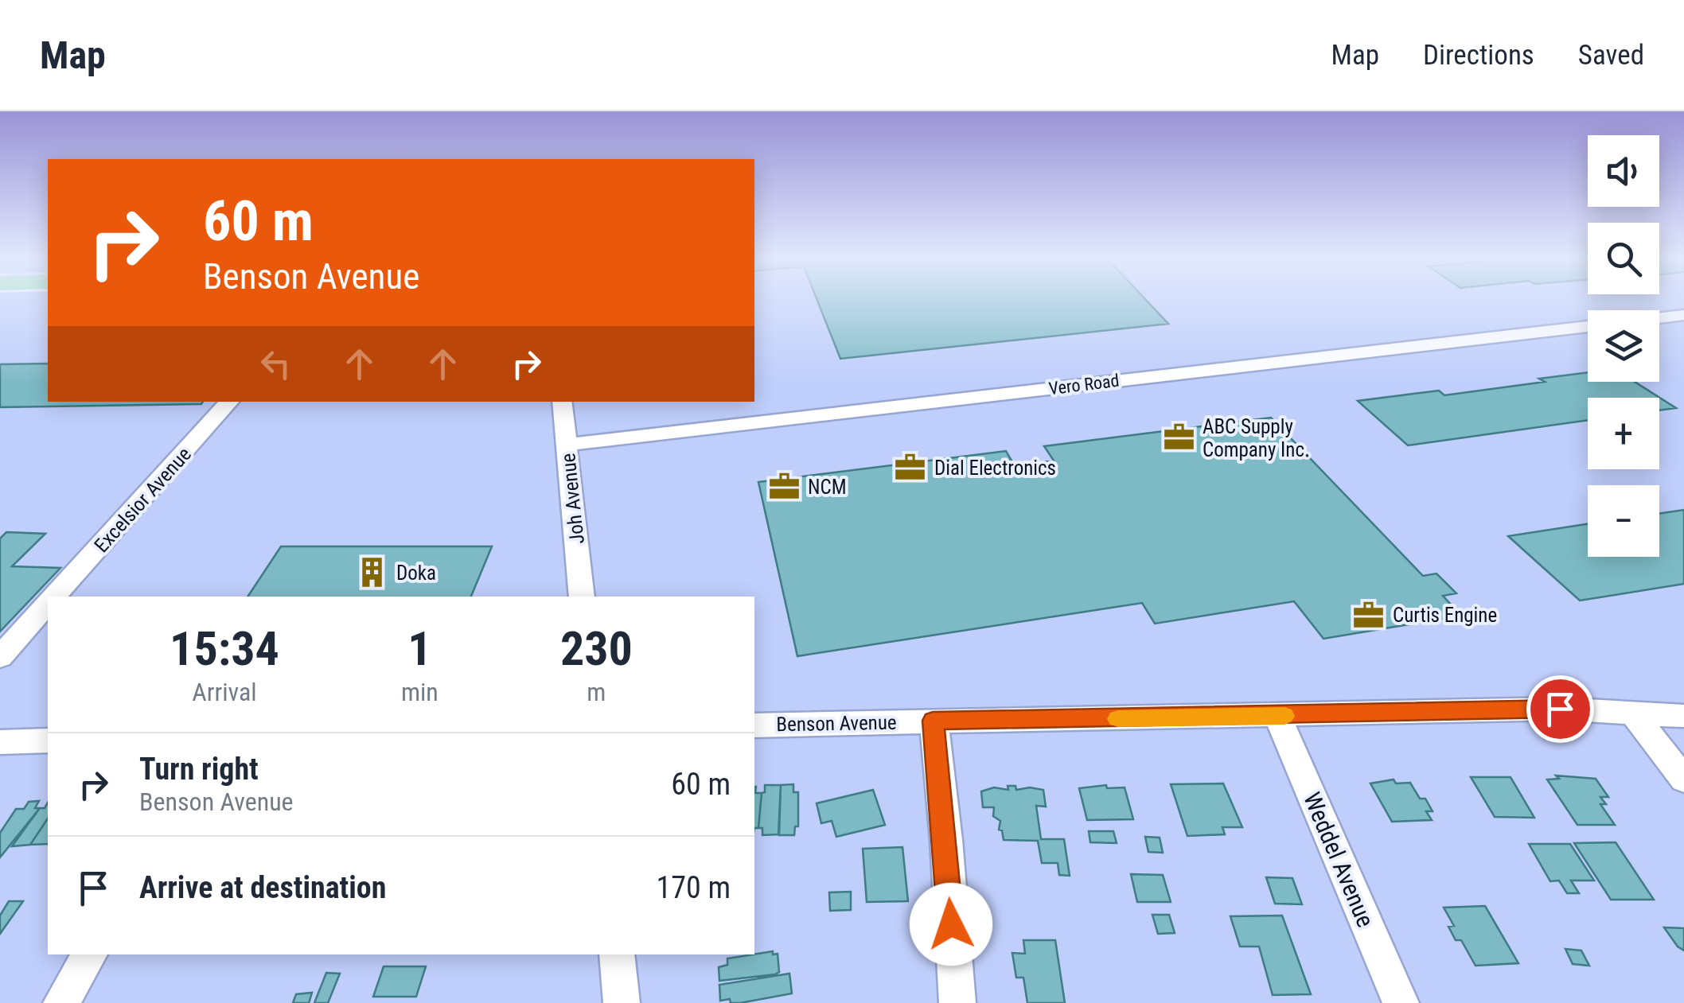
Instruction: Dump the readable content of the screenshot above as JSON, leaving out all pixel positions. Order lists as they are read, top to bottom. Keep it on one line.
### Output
{"streets":{"street":["Vero Road","Joh Avenue","Excelsior Avenue","Benson Avenue","Weddel Avenue"]},"crossings":[["Vero Road","Joh Avenue"],["Benson Avenue","Weddel Avenue"]],"places":{"office":["ABC Supply Company Inc.","Dial Electronics","NCM","Curtis Engine"],"building":["Doka"]},"page":{"header":"Map","nav":["Map","Directions","Saved"],"map_buttons":["+","−"],"turn":["60 m","Benson Avenue"],"eta":["15:34","Arrival","1","min","230","m"],"list":[{"name":"Turn right","note":"Benson Avenue","value":"60 m"},{"name":"Arrive at destination","value":"170 m"}]}}
